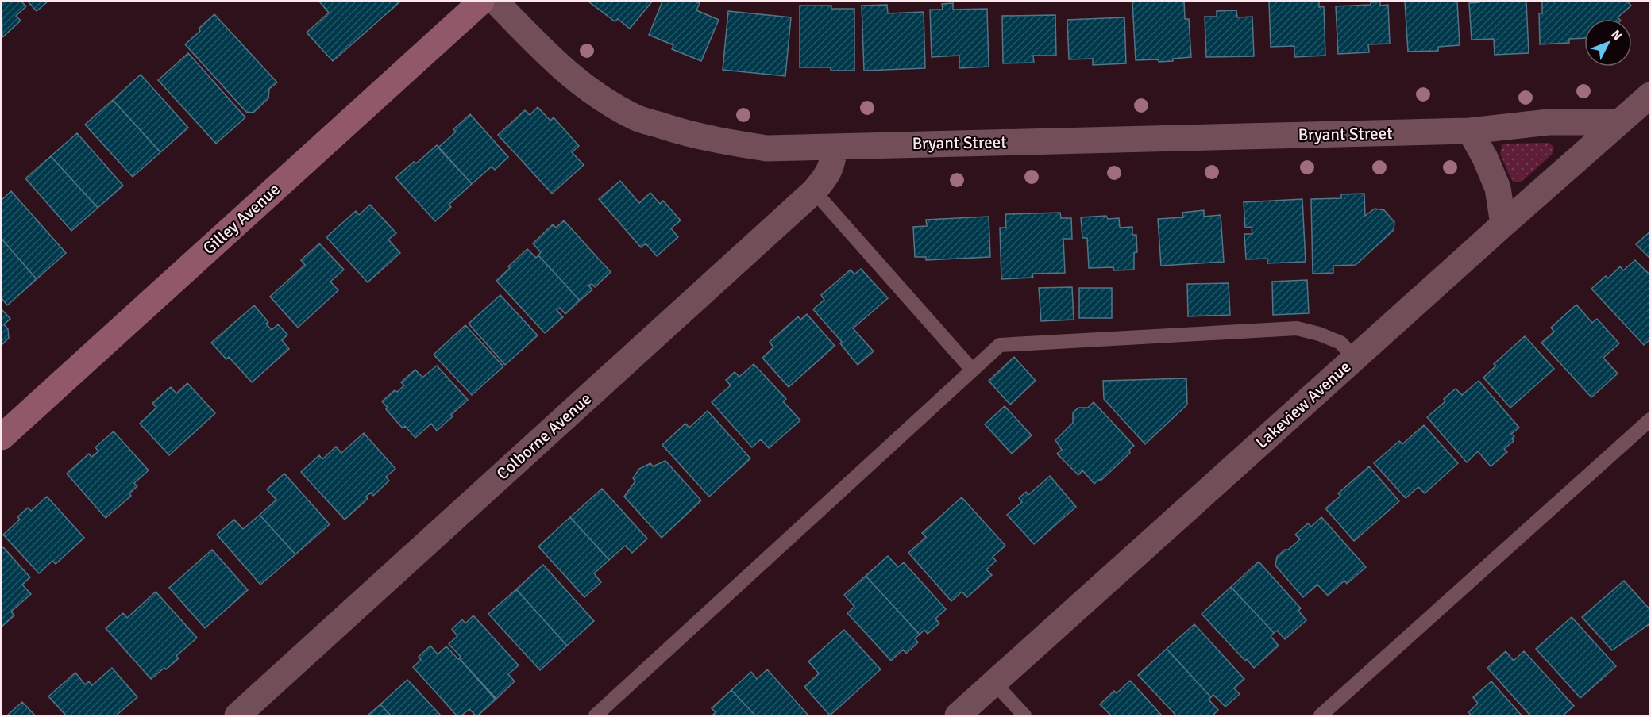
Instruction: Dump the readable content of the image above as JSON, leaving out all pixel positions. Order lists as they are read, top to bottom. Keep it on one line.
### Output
{"streets":{"street":["Bryant Street","Gilley Avenue","Lakeview Avenue","Colborne Avenue"]},"crossings":[["Bryant Street","Lakeview Avenue"],["Bryant Street","Colborne Avenue"]],"north":"top right"}
